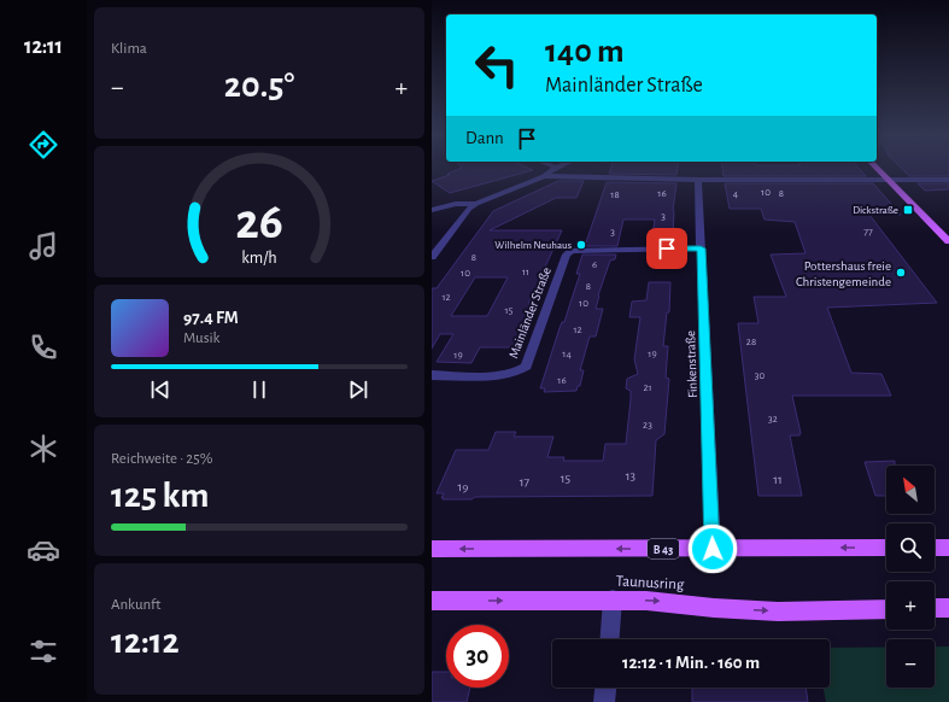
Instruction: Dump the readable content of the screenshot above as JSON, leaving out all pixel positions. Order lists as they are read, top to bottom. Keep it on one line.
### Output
{"streets":{"main road":["B 43","Taunusring"],"street":["Mainländer Straße","Finkenstraße"]},"crossings":[["Mainländer Straße","Finkenstraße"],["Finkenstraße","B 43"]],"places":{"transit":["Dickstraße"],"other":["Wilhelm Neuhaus","Pottershaus freie Christengemeinde"]},"house_numbers":["10","16","4","8","18","3","3","77","8","6","11","10","8","12","10","15","12","28","14","19","19","30","16","21","32","23","13","15","11","17","19"],"north":"top left","page":{"tabs":"12:11","tile":["Klima",["Reichweite · 25%","125 km"],["Ankunft","12:12"]],"turn":["140 m","Mainländer Straße"],"heat":["−","20.5°","+"],"then":"Dann","song":["97.4 FM","Musik"],"map_buttons":["+","−"],"limit":"30","trip":"12:12 · 1 Min. · 160 m","gauge":["26","km/h"]}}
